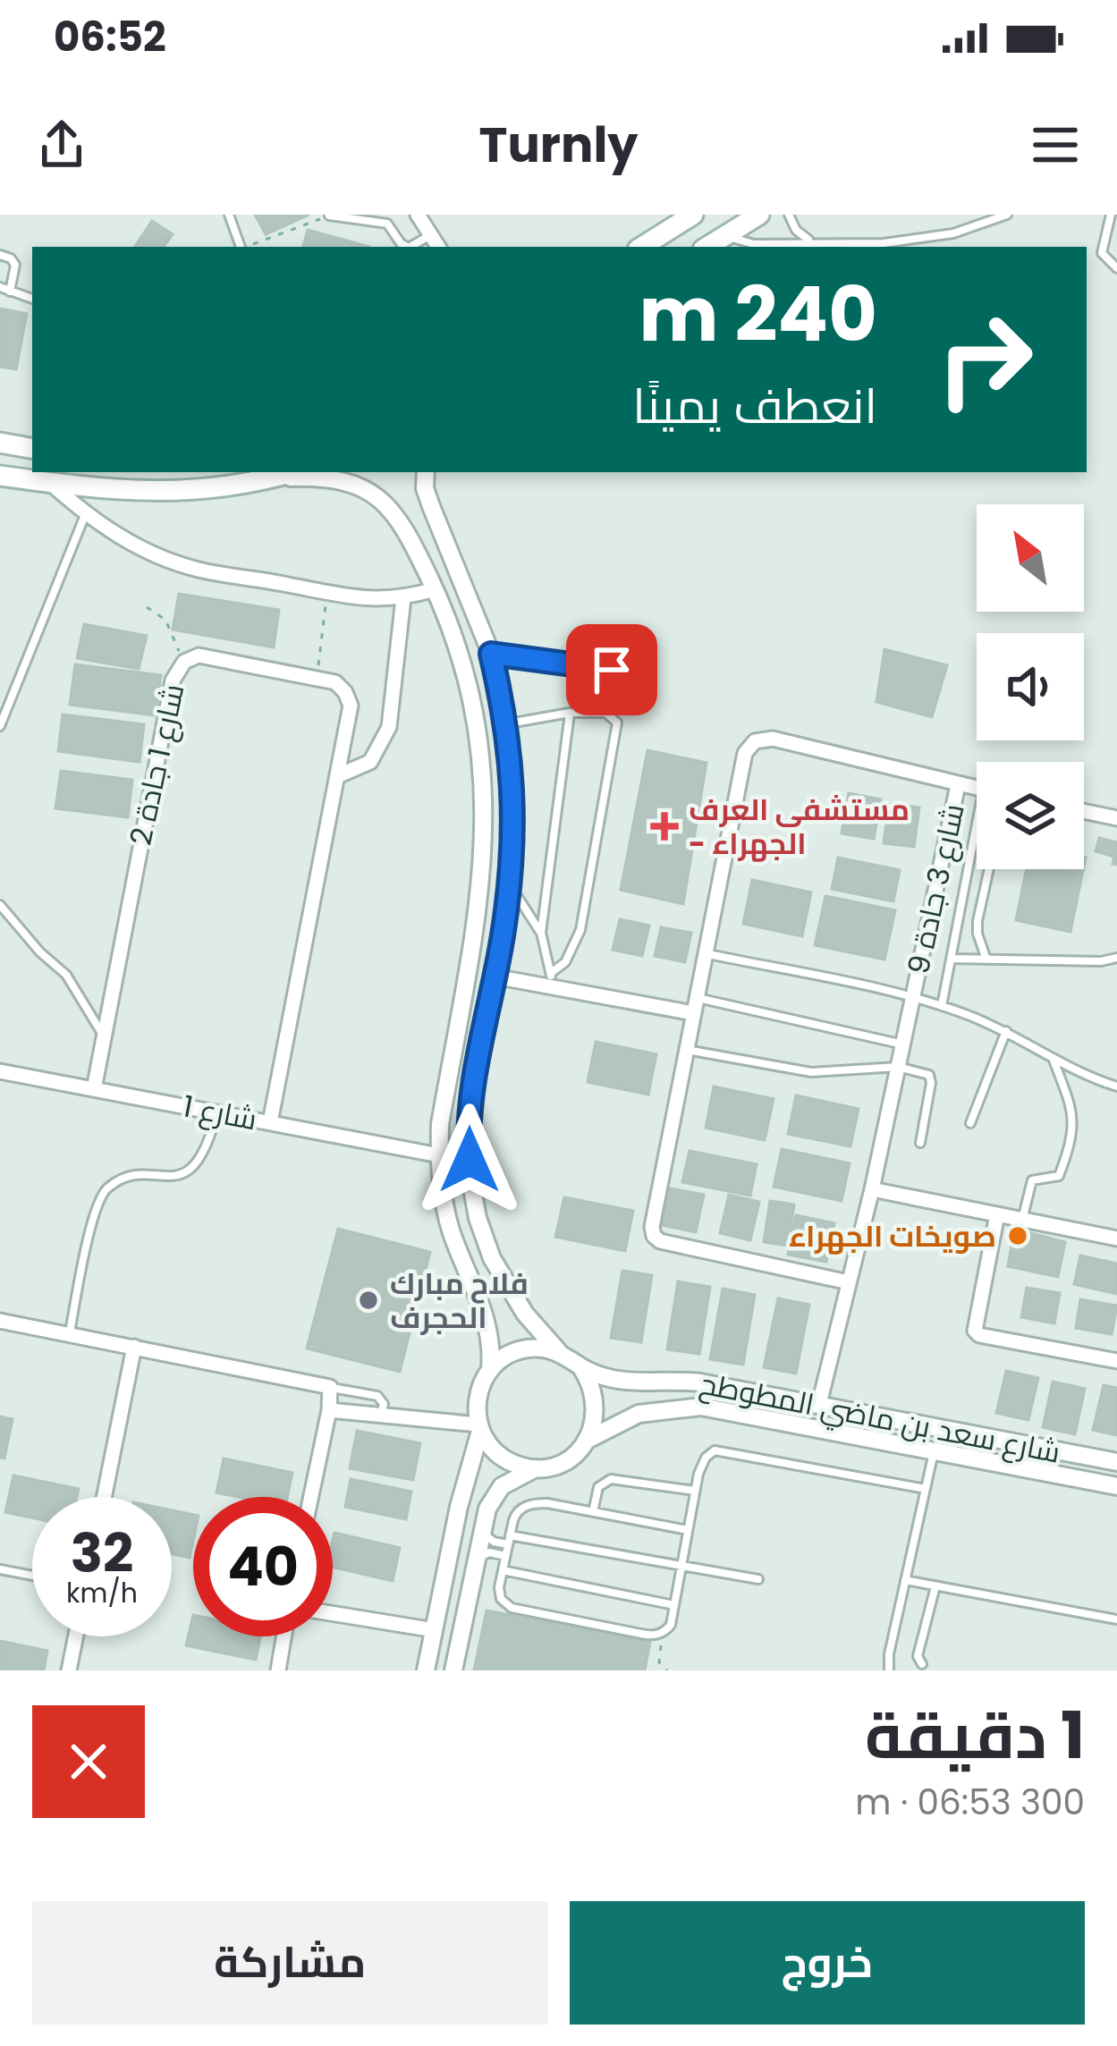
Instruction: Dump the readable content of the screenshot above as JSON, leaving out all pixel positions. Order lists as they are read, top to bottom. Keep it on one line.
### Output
{"streets":{"street":["شارع 1 جادة 2","شارع 3 جادة 9","شارع 1","شارع سعد بن ماضي المطوطح"]},"crossings":[["شارع 1 جادة 2","شارع 1"],["شارع 3 جادة 9","شارع سعد بن ماضي المطوطح"]],"places":{"health":["مستشفى العرف - الجهراء"],"other":["صويخات الجهراء","فلاح مبارك الحجرف"]},"north":"top left","page":{"status":"06:52","header":"Turnly","turn":["240 m","انعطف يمينًا"],"speed":"32 km/h","limit":"40","heading":["1 دقيقة","300 m · 06:53"],"buttons":["خروج","مشاركة"]}}
